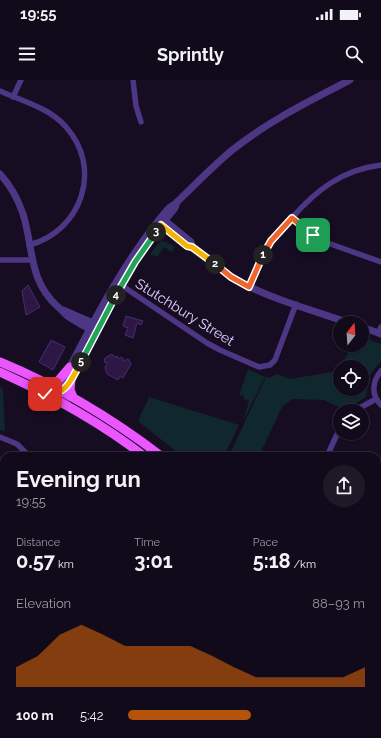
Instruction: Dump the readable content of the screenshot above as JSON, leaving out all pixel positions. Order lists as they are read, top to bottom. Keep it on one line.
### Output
{"streets":{"street":["Stutchbury Street"]},"north":"top","page":{"status":"19:55","header":"Sprintly","pins":["3","1","2","4","5"],"heading":["Evening run","19:55"],"stats":[["Distance","0.57 km"],["Time","3:01"],["Pace","5:18 /km"]],"chart":["Elevation","88–93 m"],"list":[{"name":"100 m","note":"5:42"}]}}
